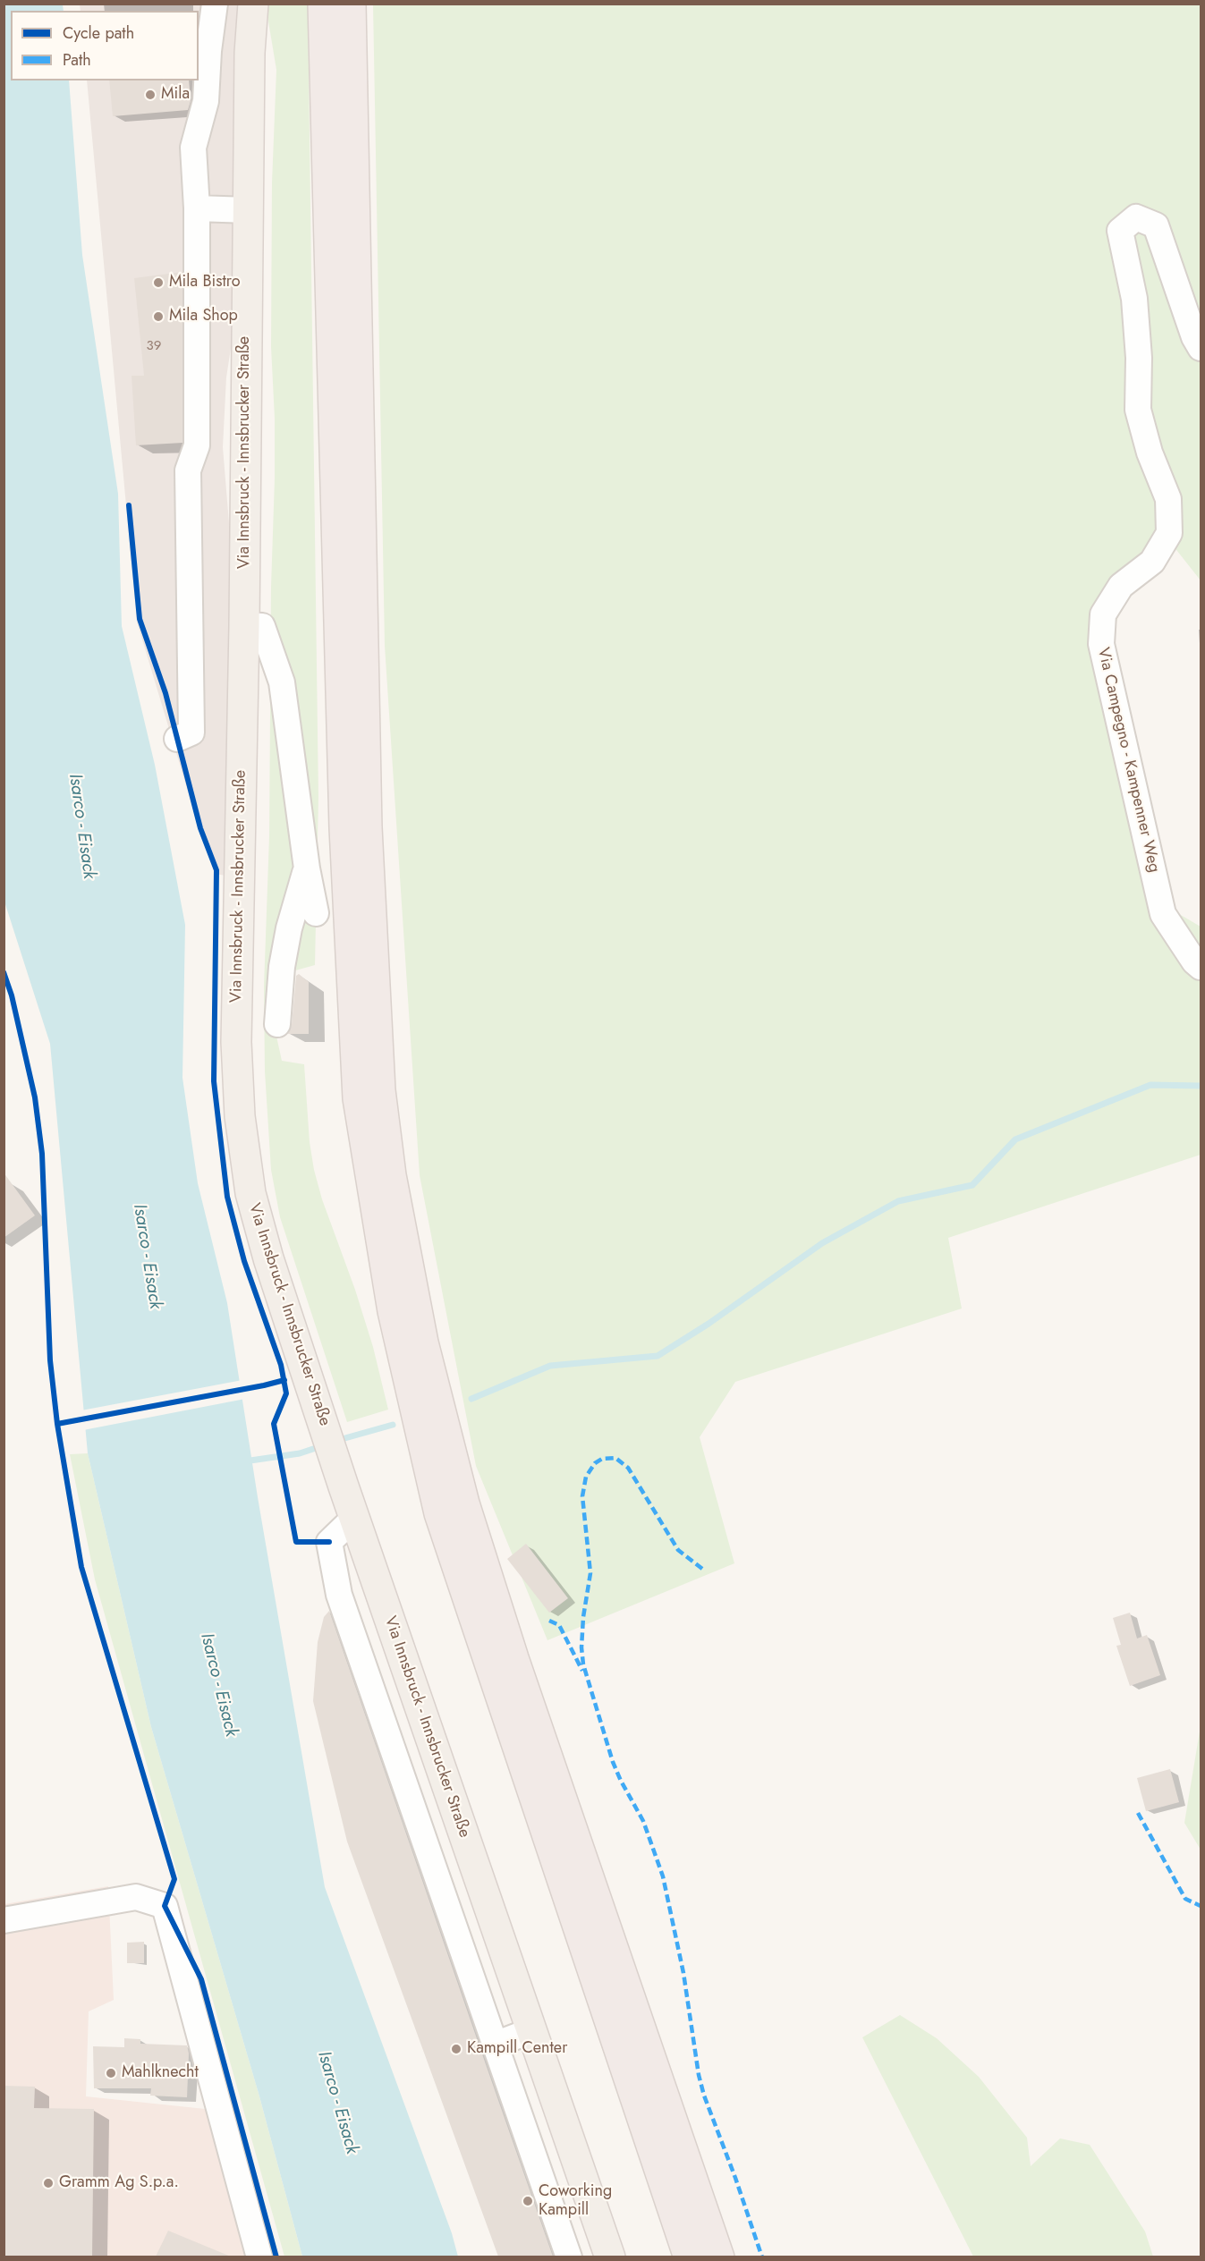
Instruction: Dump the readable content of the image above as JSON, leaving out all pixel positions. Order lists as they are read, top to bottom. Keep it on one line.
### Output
{"streets":{"main road":["Via Innsbruck - Innsbrucker Straße"],"street":["Via Campegno - Kampenner Weg"]},"water":["Isarco - Eisack"],"places":["Mila","Mila Bistro","Mila Shop","Kampill Center","Mahlknecht","Gramm Ag S.p.a.","Coworking Kampill"],"house_numbers":["39"],"legend":["Cycle path","Path"]}
